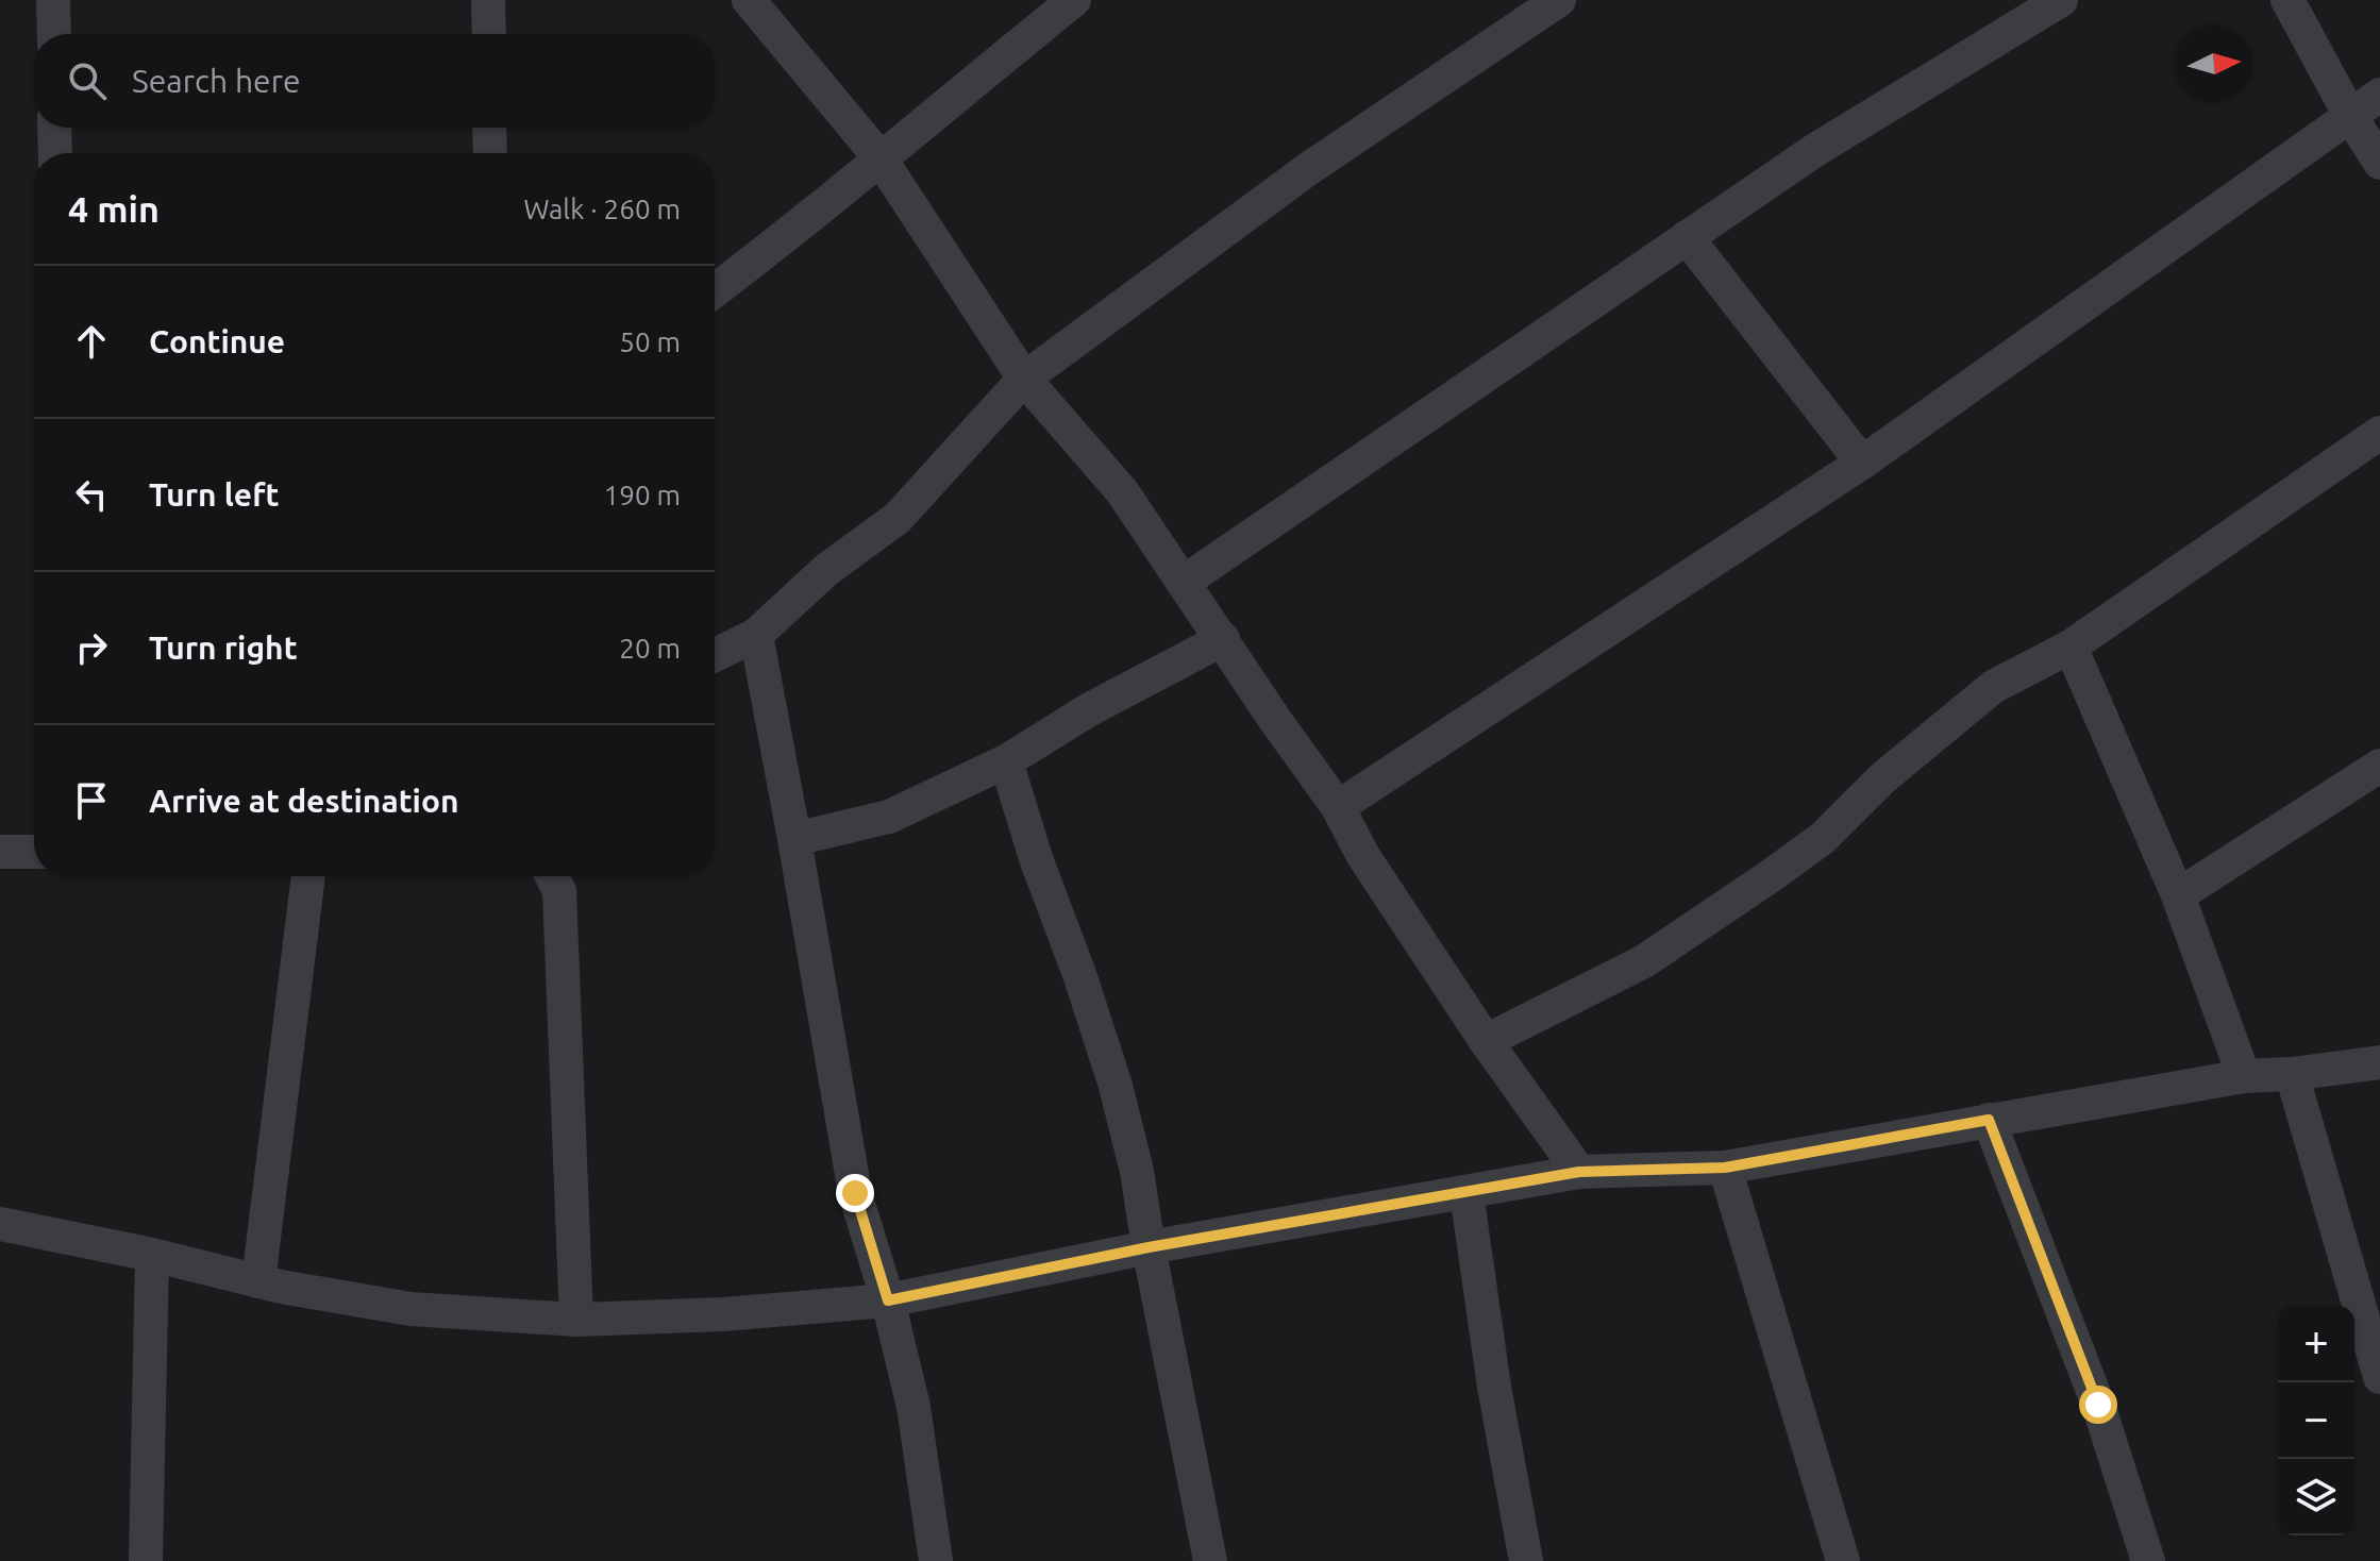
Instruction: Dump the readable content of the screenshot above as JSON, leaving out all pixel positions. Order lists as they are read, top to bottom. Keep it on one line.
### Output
{"north":"right","page":{"search":"Search here","heading":["4 min","Walk · 260 m"],"list":[["Continue","50 m"],["Turn left","190 m"],["Turn right","20 m"],"Arrive at destination"],"map_buttons":["+","−"]}}
